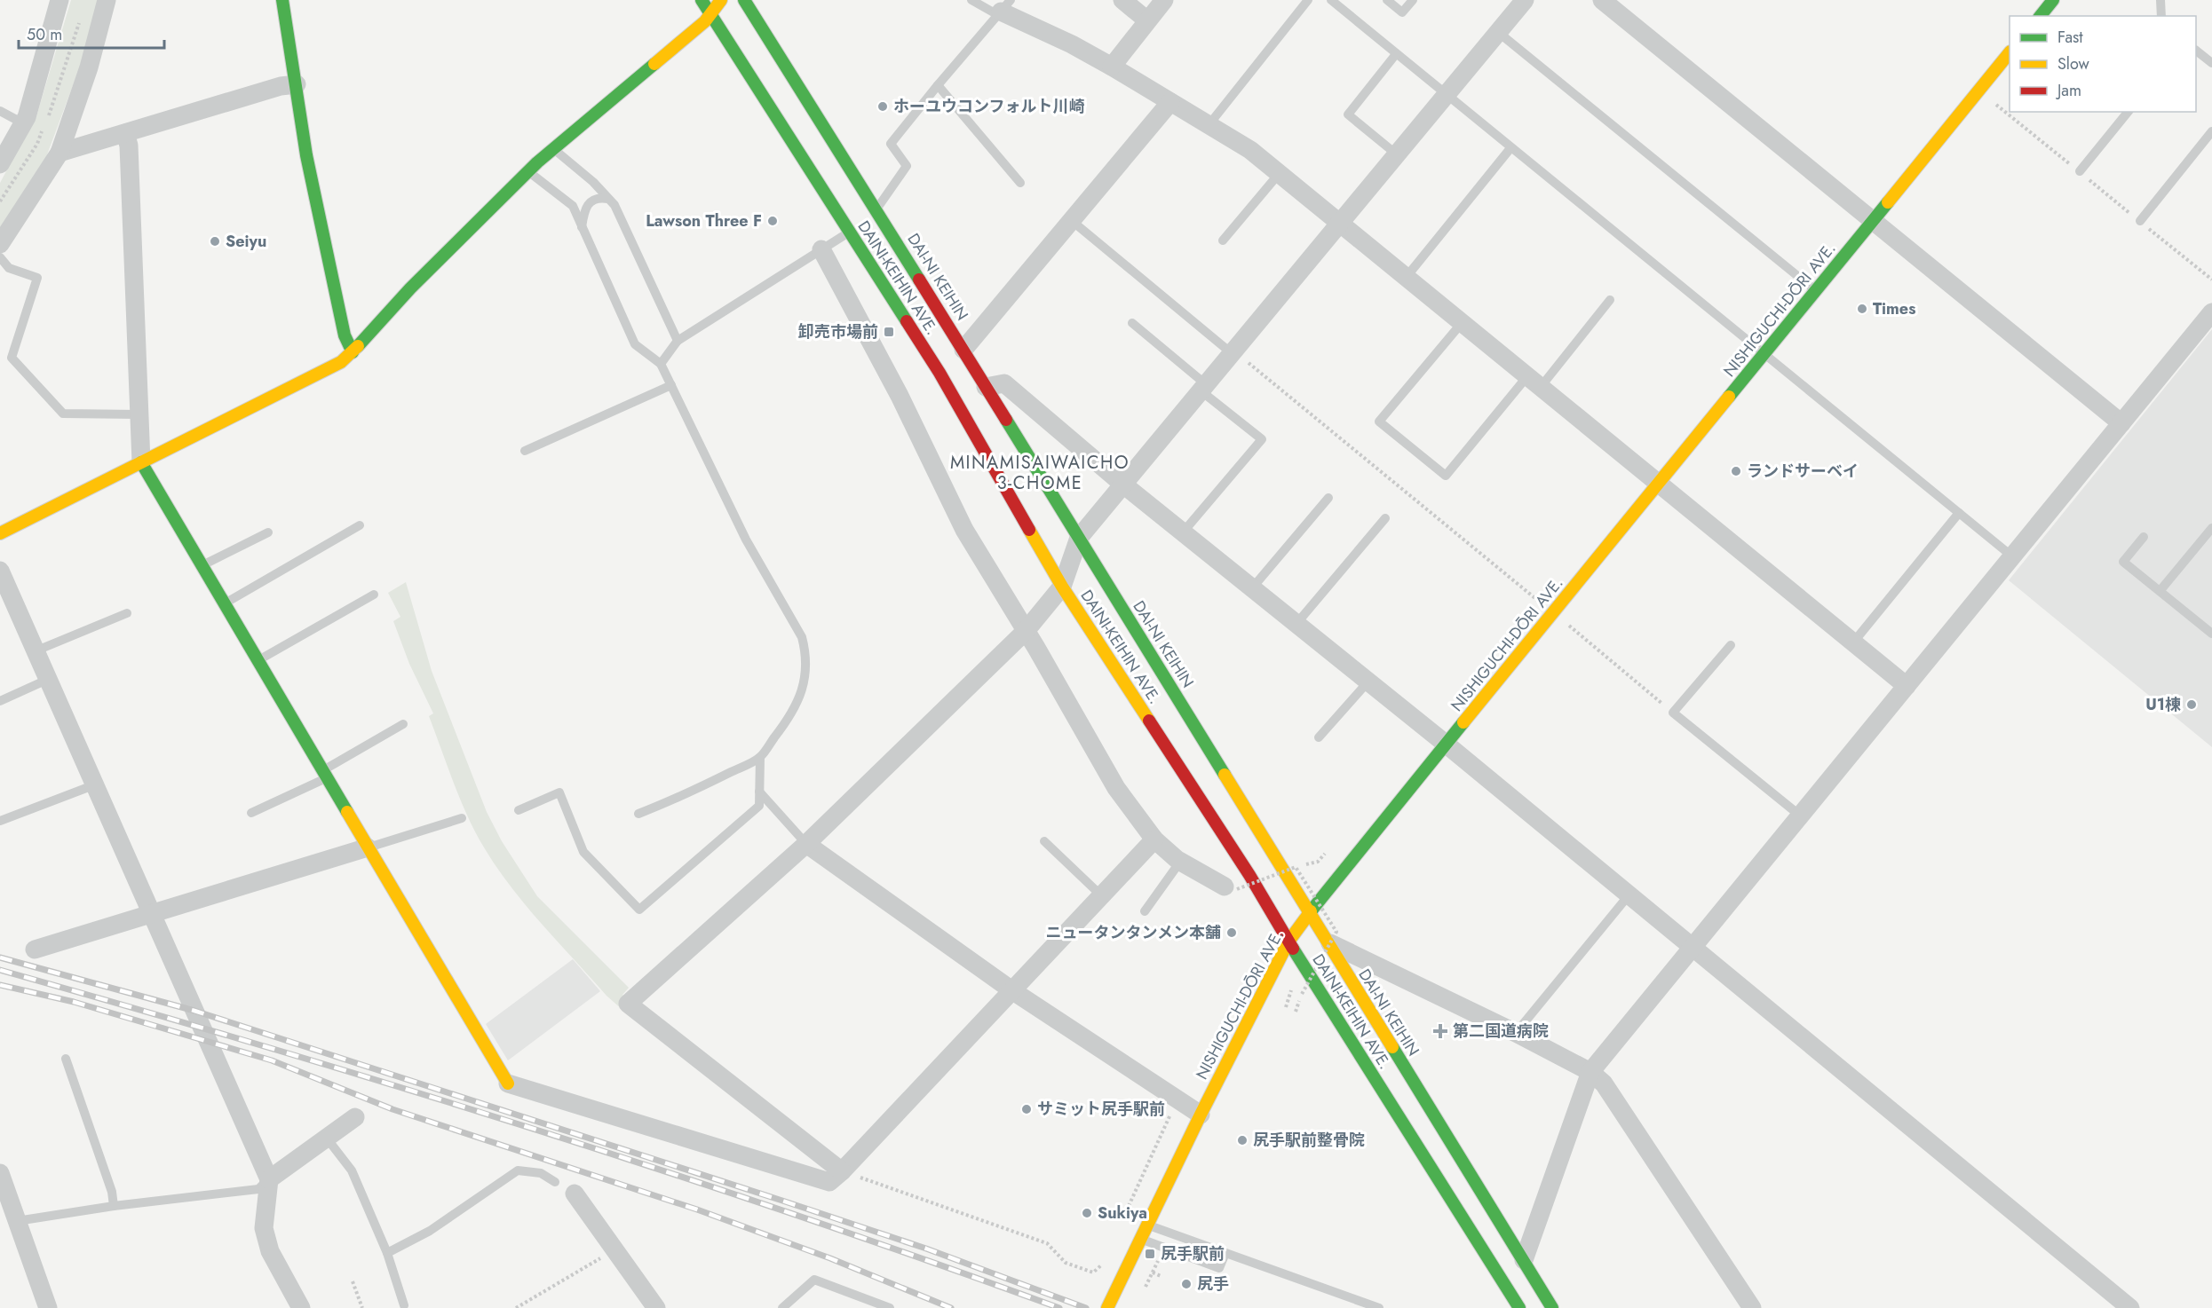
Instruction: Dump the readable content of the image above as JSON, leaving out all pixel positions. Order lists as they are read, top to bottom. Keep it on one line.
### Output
{"streets":{"main road":["DAI-NI KEIHIN","DAINI-KEIHIN AVE.","NISHIGUCHI-DŌRI AVE."]},"crossings":[["DAI-NI KEIHIN","NISHIGUCHI-DŌRI AVE."],["DAINI-KEIHIN AVE.","NISHIGUCHI-DŌRI AVE."]],"districts":["MINAMISAIWAICHO 3-CHOME"],"places":{"other":["ホーユウコンフォルト川崎","Lawson Three F","Seiyu","Times","ランドサーベイ","U1棟","ニュータンタンメン本舗","サミット尻手駅前","尻手駅前整骨院","Sukiya","尻手"],"transit":["卸売市場前","尻手駅前"],"health":["第二国道病院"]},"legend":["Fast","Slow","Jam"],"scale_bar":"50 m"}
